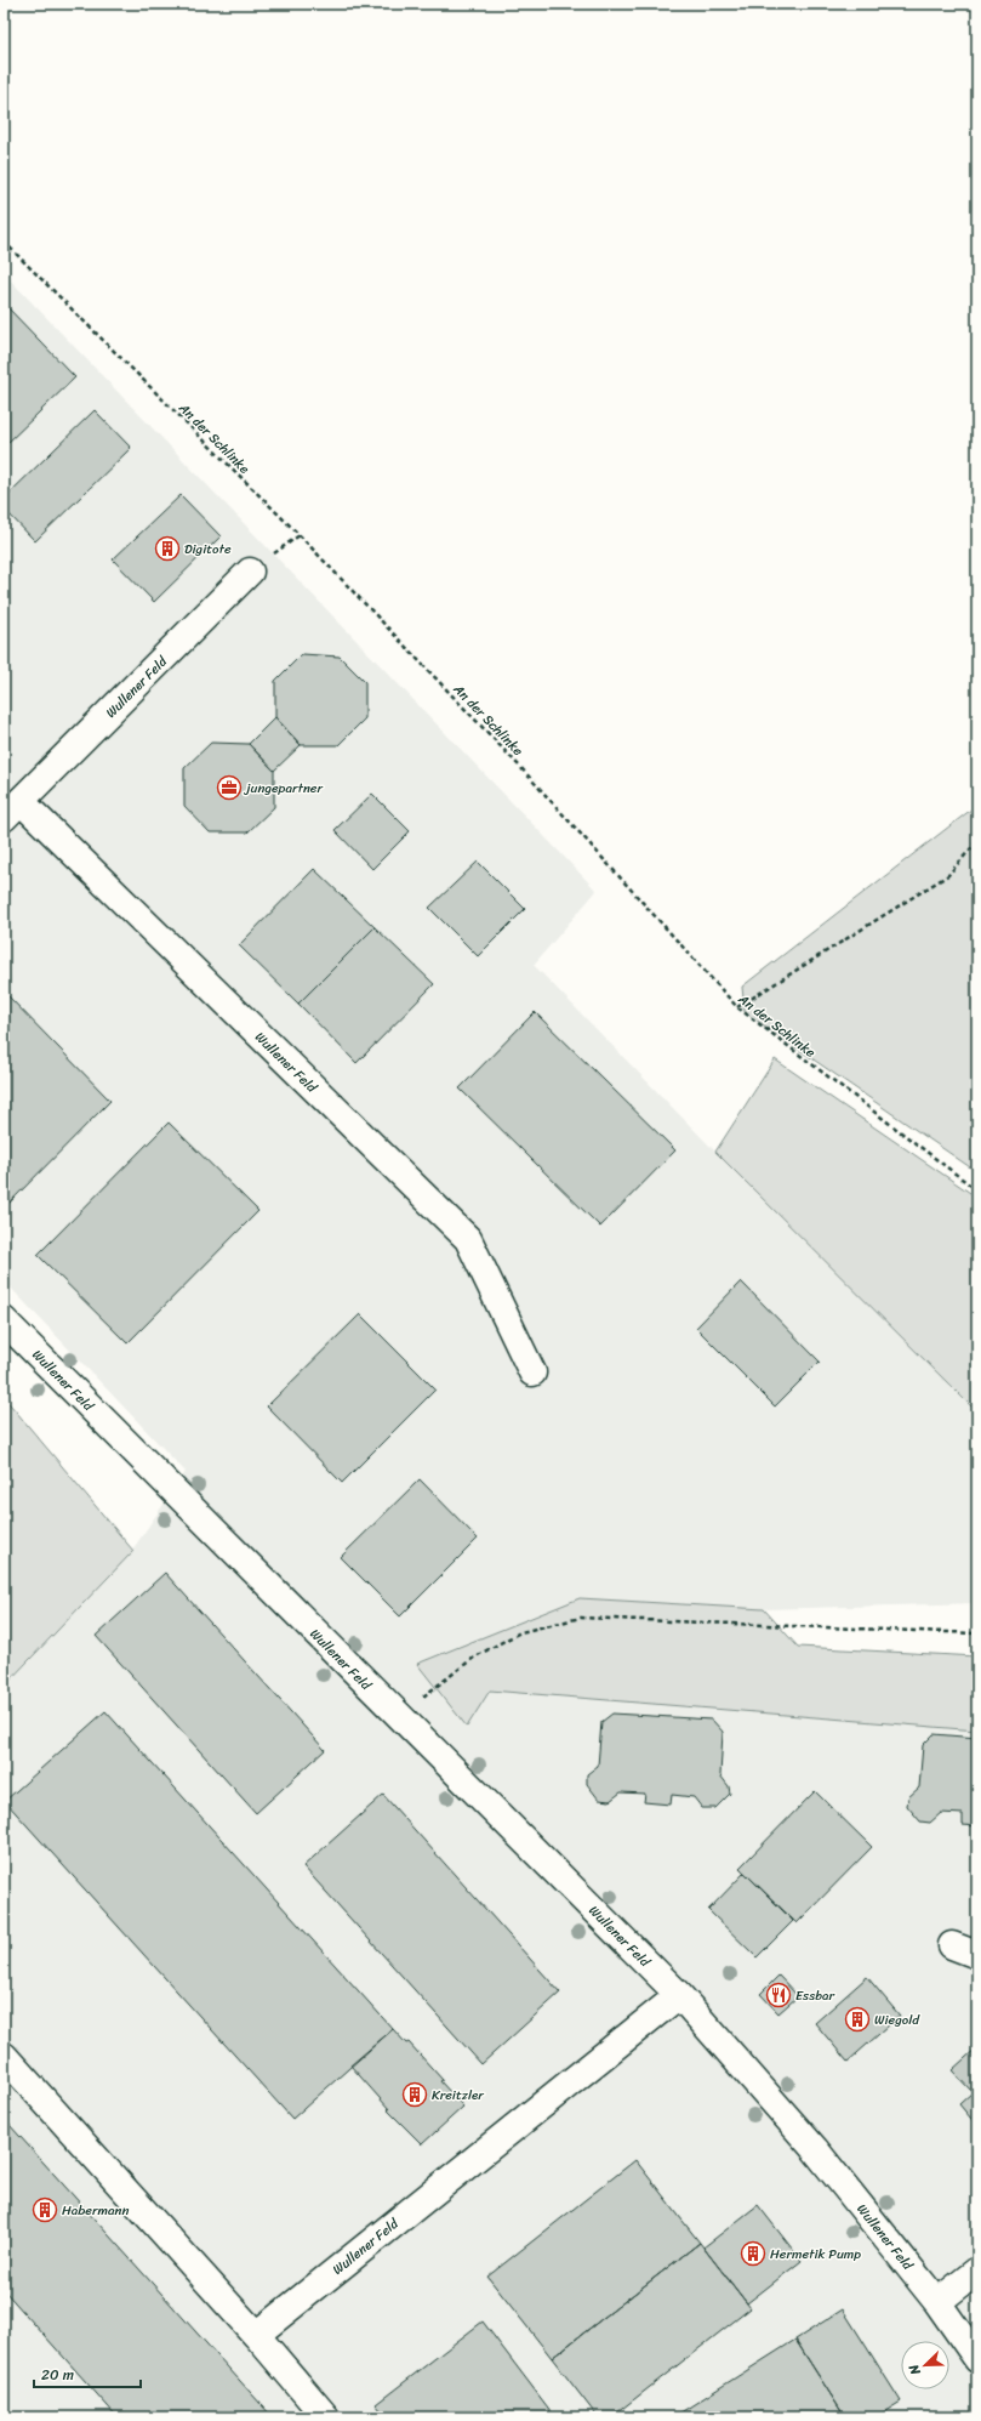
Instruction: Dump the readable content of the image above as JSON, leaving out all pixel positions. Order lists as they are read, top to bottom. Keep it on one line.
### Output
{"streets":{"street":["Wullener Feld"],"path":["An der Schlinke"]},"places":{"building":["Digitote","Wiegold","Kreitzler","Habermann","Hermetik Pump"],"office":["jungepartner"],"restaurant":["Essbar"]},"scale_bar":"20 m","north":"bottom left"}
